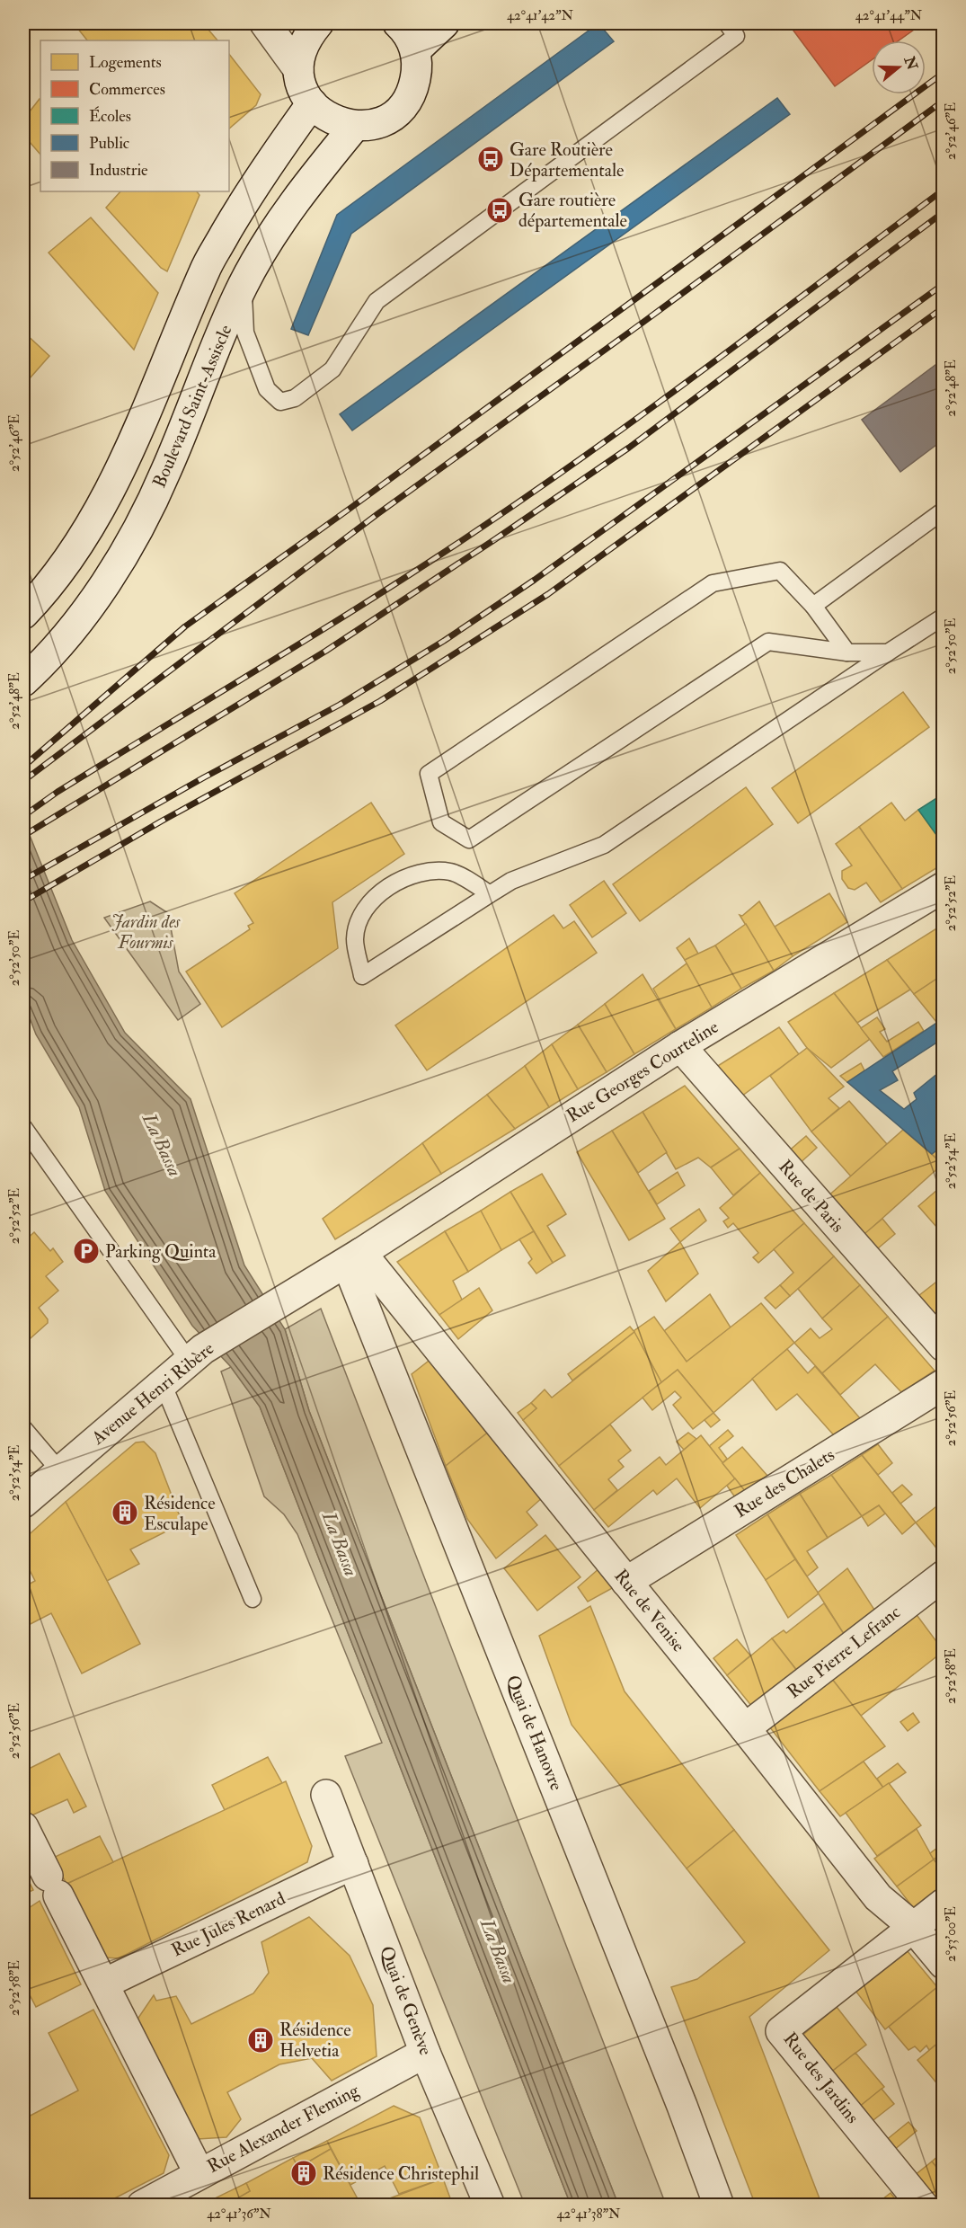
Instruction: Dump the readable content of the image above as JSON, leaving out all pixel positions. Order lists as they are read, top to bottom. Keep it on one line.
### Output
{"streets":{"street":["Boulevard Saint-Assiscle","Rue Georges Courteline","Rue de Paris","Avenue Henri Ribère","Rue des Chalets","Rue de Venise","Rue Pierre Lefranc","Quai de Hanovre","Rue Jules Renard","Quai de Genève","Rue des Jardins","Rue Alexander Fleming"]},"crossings":[["Rue Georges Courteline","Rue de Paris"],["Rue Georges Courteline","Avenue Henri Ribère"],["Rue Georges Courteline","Rue de Venise"],["Rue Georges Courteline","Quai de Hanovre"],["Avenue Henri Ribère","Rue de Venise"],["Avenue Henri Ribère","Quai de Hanovre"],["Rue des Chalets","Rue de Venise"],["Rue de Venise","Rue Pierre Lefranc"],["Rue de Venise","Quai de Hanovre"],["Rue de Venise","Rue des Jardins"],["Rue Jules Renard","Quai de Genève"],["Quai de Genève","Rue Alexander Fleming"]],"water":["La Bassa"],"parks":["Jardin des Fourmis"],"places":{"bus stop":["Gare Routière Départementale","Gare routière départementale"],"parking":["Parking Quinta"],"building":["Résidence Esculape","Résidence Helvetia","Résidence Christephil"]},"legend":["Logements","Commerces","Écoles","Public","Industrie"],"north":"right","coordinates":["42°41'42\"N","42°41'44\"N","2°52'46\"E","2°52'48\"E","2°52'50\"E","2°52'52\"E","2°52'54\"E","2°52'56\"E","2°52'58\"E","2°53'00\"E","42°41'36\"N","42°41'38\"N"]}
